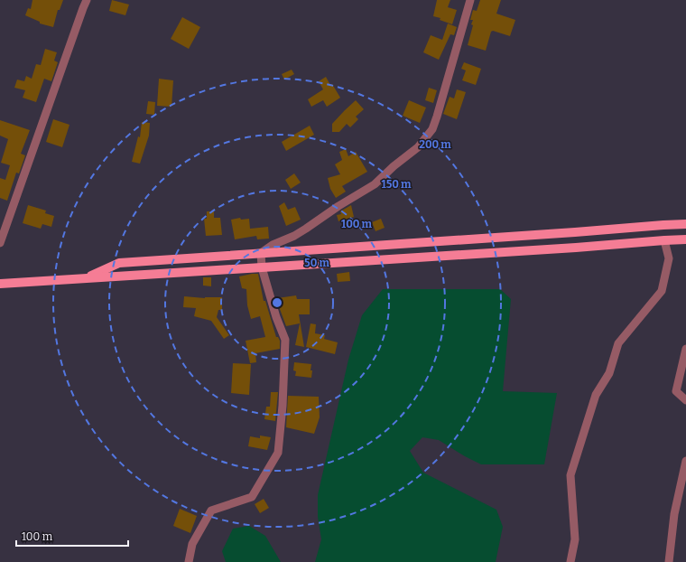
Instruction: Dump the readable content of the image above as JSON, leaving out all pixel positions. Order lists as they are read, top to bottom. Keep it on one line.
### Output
{"scale_bar":"100 m","rings":["200 m","150 m","100 m","50 m"]}
